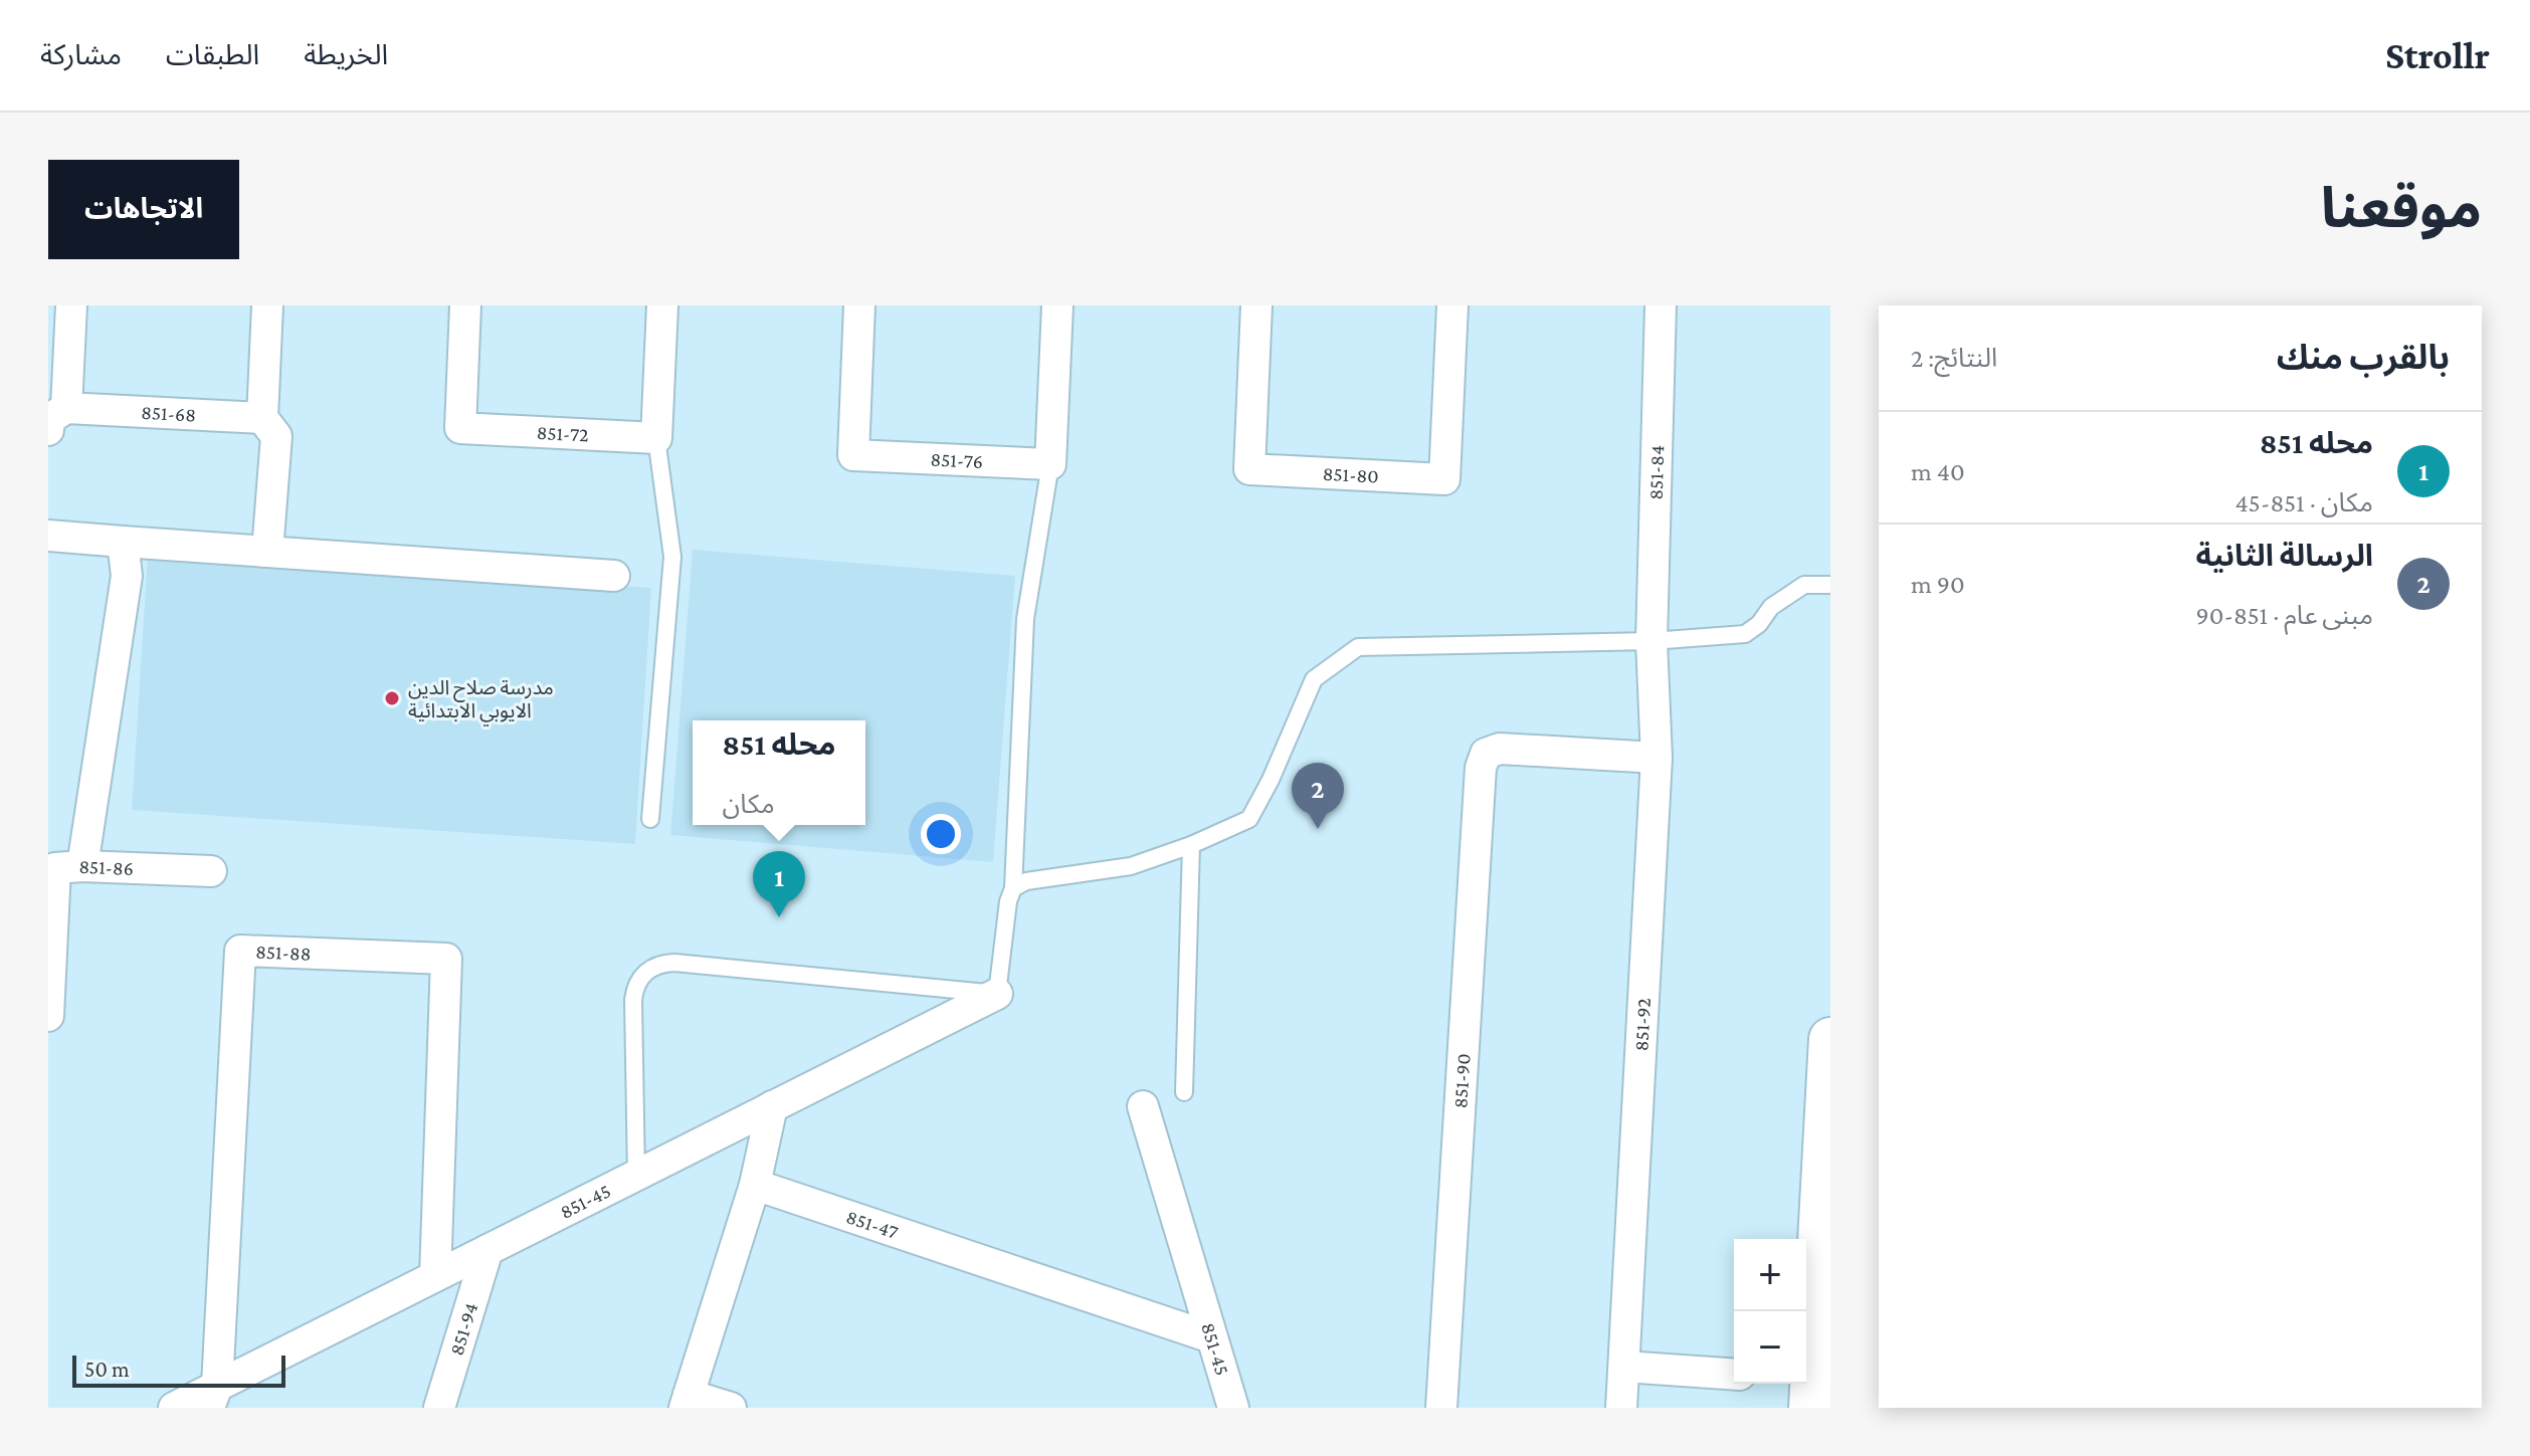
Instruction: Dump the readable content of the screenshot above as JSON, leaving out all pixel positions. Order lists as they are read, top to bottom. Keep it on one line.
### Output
{"streets":{"street":["851-68","851-72","851-76","851-84","851-80","851-86","851-88","851-92","851-90","851-45","851-47","851-94"]},"crossings":[["851-84","851-92"],["851-88","851-45"],["851-92","851-90"],["851-45","851-47"],["851-45","851-94"]],"places":["مدرسة صلاح الدين الايوبي الابتدائية"],"scale_bar":"50 m","page":{"header":"Strollr","nav":["الخريطة","الطبقات","مشاركة"],"title":"موقعنا","buttons":"الاتجاهات","heading":["بالقرب منك","النتائج: 2"],"list":[{"mark":"1","name":"محله 851","note":"مكان · 851-45","value":"40 m"},{"mark":"2","name":"الرسالة الثانية","note":"مبنى عام · 851-90","value":"90 m"}],"popup":["محله 851","مكان"],"pins":["2","1"],"map_buttons":["+","−"],"scale":"50 m"}}
